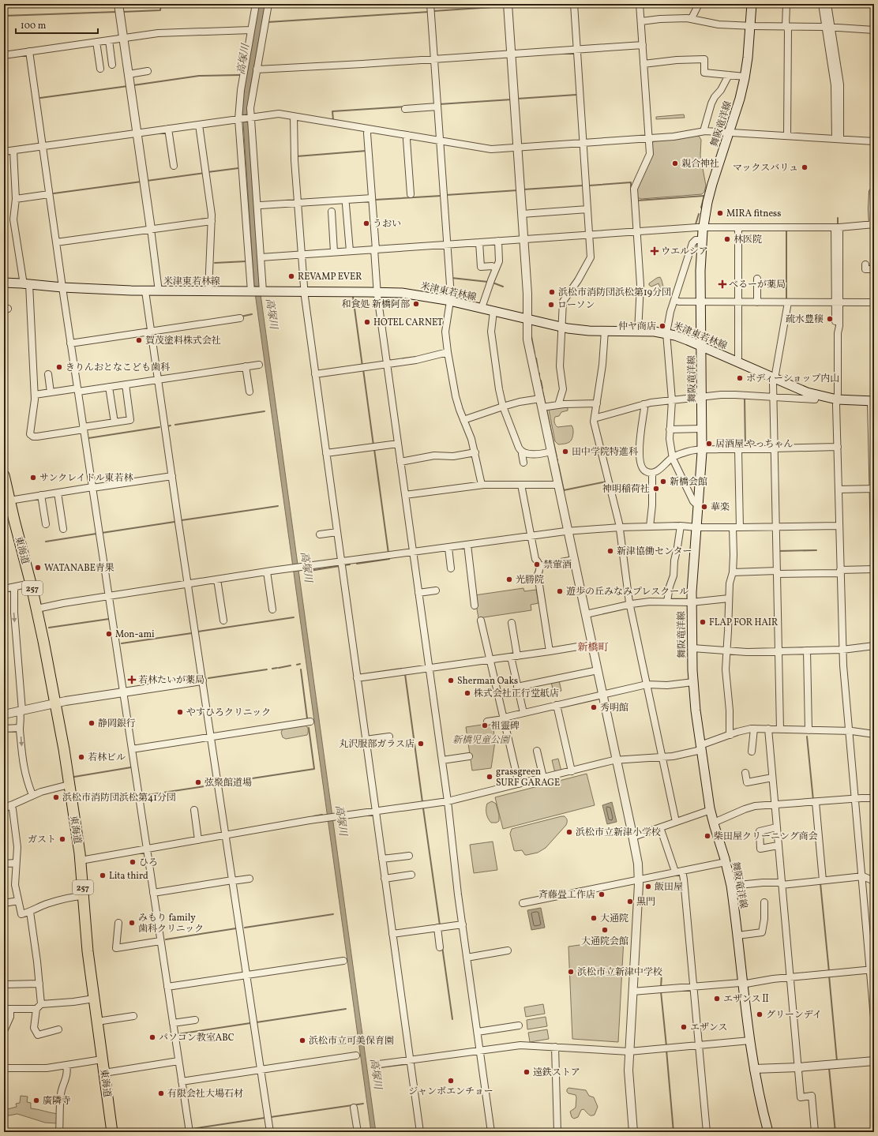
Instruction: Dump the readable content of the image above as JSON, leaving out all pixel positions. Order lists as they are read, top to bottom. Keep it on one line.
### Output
{"streets":{"highway":["東海道","257"],"main road":["舞阪竜洋線","米津東若林線"]},"crossings":[["舞阪竜洋線","米津東若林線"]],"districts":["新橋町"],"water":["高塚川"],"parks":["新橋児童公園"],"places":{"other":["親合神社","マックスバリュ","MIRA fitness","うおい","林医院","REVAMP EVER","浜松市消防団浜松第19分団","和食処 新橋阿部","ローソン","疏水豊穣","HOTEL CARNET","仲ヤ商店","賀茂塗料株式会社","きりんおとなこども歯科","ボディーショップ内山","居酒屋 やっちゃん","田中学院特進科","サンクレイドル東若林","新橋会館","神明稲荷社","華楽","新津協働センター","禁葷酒","WATANABE青果","光勝院","遊歩の丘みなみプレスクール","FLAP FOR HAIR","Mon-ami","Sherman Oaks","株式会社正行堂紙店","秀明館","やすひろクリニック","静岡銀行","祖靈碑","丸沢服部ガラス店","若林ビル","grassgreen SURF GARAGE","弦聚館道場","浜松市消防団浜松第41分団","浜松市立新津小学校","柴田屋クリーニング商会","ガスト","ひろ","Lita third","飯田屋","斉藤畳工作店","黒門","大通院","みもり family 歯科クリニック","大通院会館","浜松市立新津中学校","エザンスⅡ","グリーンデイ","エザンス","パソコン教室ABC","浜松市立可美保育園","遠鉄ストア","ジャンボエンチョー","有限会社大場石材","廣隣寺"],"health":["ウエルシア","べるーが薬局","若林たいが薬局"]},"scale_bar":"100 m"}
